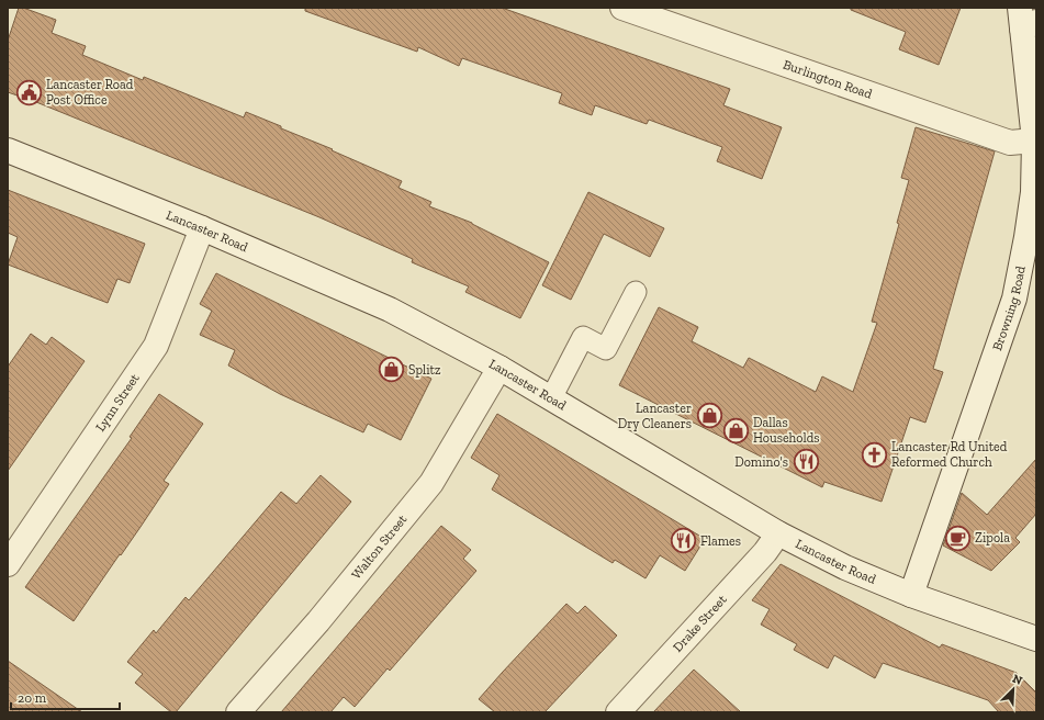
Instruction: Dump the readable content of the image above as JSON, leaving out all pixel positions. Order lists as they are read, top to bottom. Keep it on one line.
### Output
{"streets":{"street":["Burlington Road","Lancaster Road","Browning Road","Lynn Street","Walton Street","Drake Street"]},"crossings":[["Burlington Road","Browning Road"],["Lancaster Road","Browning Road"],["Lancaster Road","Lynn Street"],["Lancaster Road","Walton Street"],["Lancaster Road","Drake Street"]],"places":{"public building":["Lancaster Road Post Office"],"shop":["Splitz","Lancaster Dry Cleaners","Dallas Households"],"church":["Lancaster Rd United Reformed Church"],"restaurant":["Domino's","Flames"],"cafe":["Zipola"]},"scale_bar":"20 m","north":"top right"}
